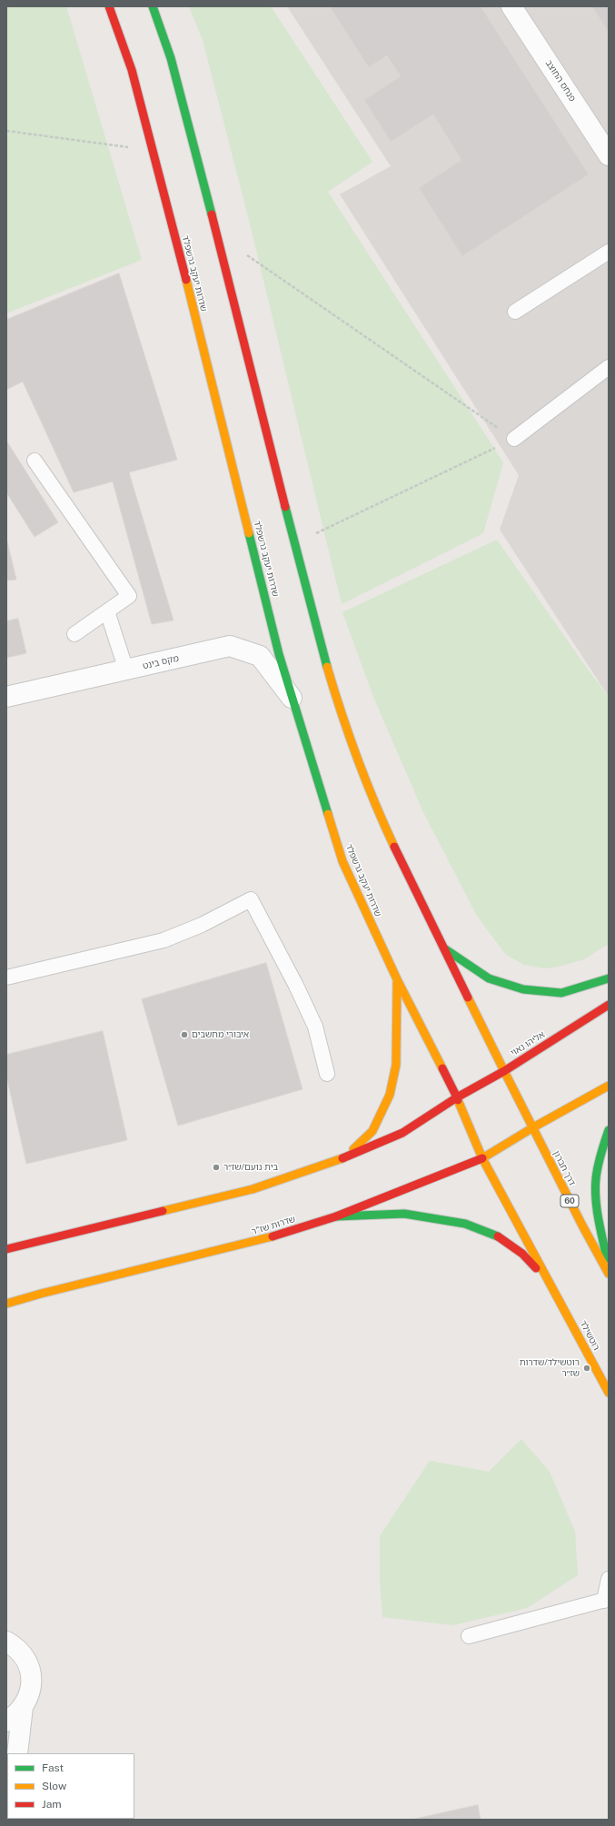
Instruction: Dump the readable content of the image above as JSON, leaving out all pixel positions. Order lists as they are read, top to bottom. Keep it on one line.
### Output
{"streets":{"main road":["שדרות יעקב גרשפלד","אליהו נאוי","דרך חברון","60","שדרות שז\"ר","רוטשילד"],"street":["פנחס החוצב","מקס בינט"]},"crossings":[["שדרות יעקב גרשפלד","מקס בינט"],["שדרות יעקב גרשפלד","אליהו נאוי"],["אליהו נאוי","דרך חברון"],["דרך חברון","שדרות שז\"ר"]],"places":["איבורי מחשבים","בית נועם/שז״ר","רוטשילד/שדרות שז״ר"],"legend":["Fast","Slow","Jam"]}
